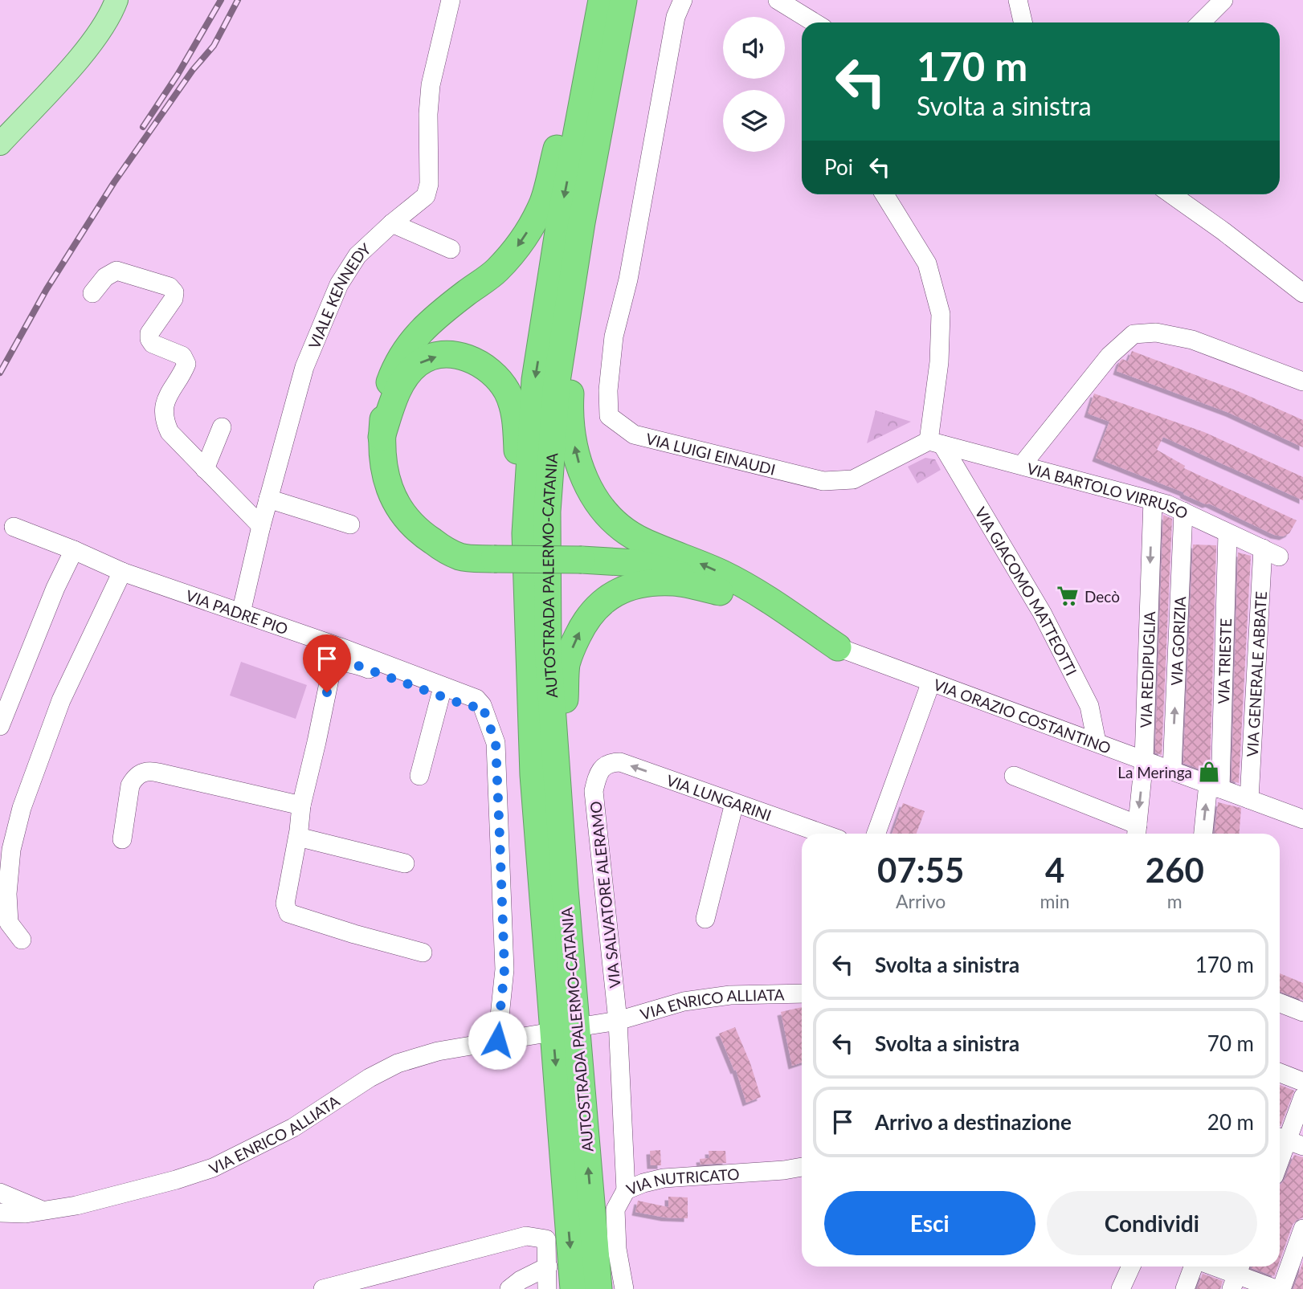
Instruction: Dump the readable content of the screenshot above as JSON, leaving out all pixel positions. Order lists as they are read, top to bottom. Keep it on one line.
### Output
{"streets":{"highway":["AUTOSTRADA PALERMO-CATANIA"],"street":["VIALE KENNEDY","VIA LUIGI EINAUDI","VIA BARTOLO VIRRUSO","VIA GIACOMO MATTEOTTI","VIA PADRE PIO","VIA GORIZIA","VIA TRIESTE","VIA REDIPUGLIA","VIA GENERALE ABBATE","VIA ORAZIO COSTANTINO","VIA LUNGARINI","VIA SALVATORE ALERAMO","VIA ENRICO ALLIATA","VIA NUTRICATO"]},"crossings":[["VIALE KENNEDY","VIA PADRE PIO"],["VIA LUIGI EINAUDI","VIA BARTOLO VIRRUSO"],["VIA LUIGI EINAUDI","VIA GIACOMO MATTEOTTI"],["VIA BARTOLO VIRRUSO","VIA GIACOMO MATTEOTTI"],["VIA BARTOLO VIRRUSO","VIA GORIZIA"],["VIA BARTOLO VIRRUSO","VIA TRIESTE"],["VIA BARTOLO VIRRUSO","VIA REDIPUGLIA"],["VIA BARTOLO VIRRUSO","VIA GENERALE ABBATE"],["VIA GIACOMO MATTEOTTI","VIA ORAZIO COSTANTINO"],["VIA GORIZIA","VIA ORAZIO COSTANTINO"],["VIA TRIESTE","VIA ORAZIO COSTANTINO"],["VIA REDIPUGLIA","VIA ORAZIO COSTANTINO"],["VIA GENERALE ABBATE","VIA ORAZIO COSTANTINO"],["VIA LUNGARINI","VIA SALVATORE ALERAMO"],["VIA SALVATORE ALERAMO","VIA ENRICO ALLIATA"],["VIA SALVATORE ALERAMO","VIA NUTRICATO"]],"one_way":["VIA GORIZIA","VIA REDIPUGLIA","VIA LUNGARINI"],"places":{"supermarket":["Decò"],"shop":["La Meringa"]},"page":{"turn":["170 m","Svolta a sinistra"],"then":"Poi","eta":["07:55","Arrivo","4","min","260","m"],"list":[{"name":"Svolta a sinistra","value":"170 m"},{"name":"Svolta a sinistra","value":"70 m"},{"name":"Arrivo a destinazione","value":"20 m"}],"buttons":["Esci","Condividi"]}}
